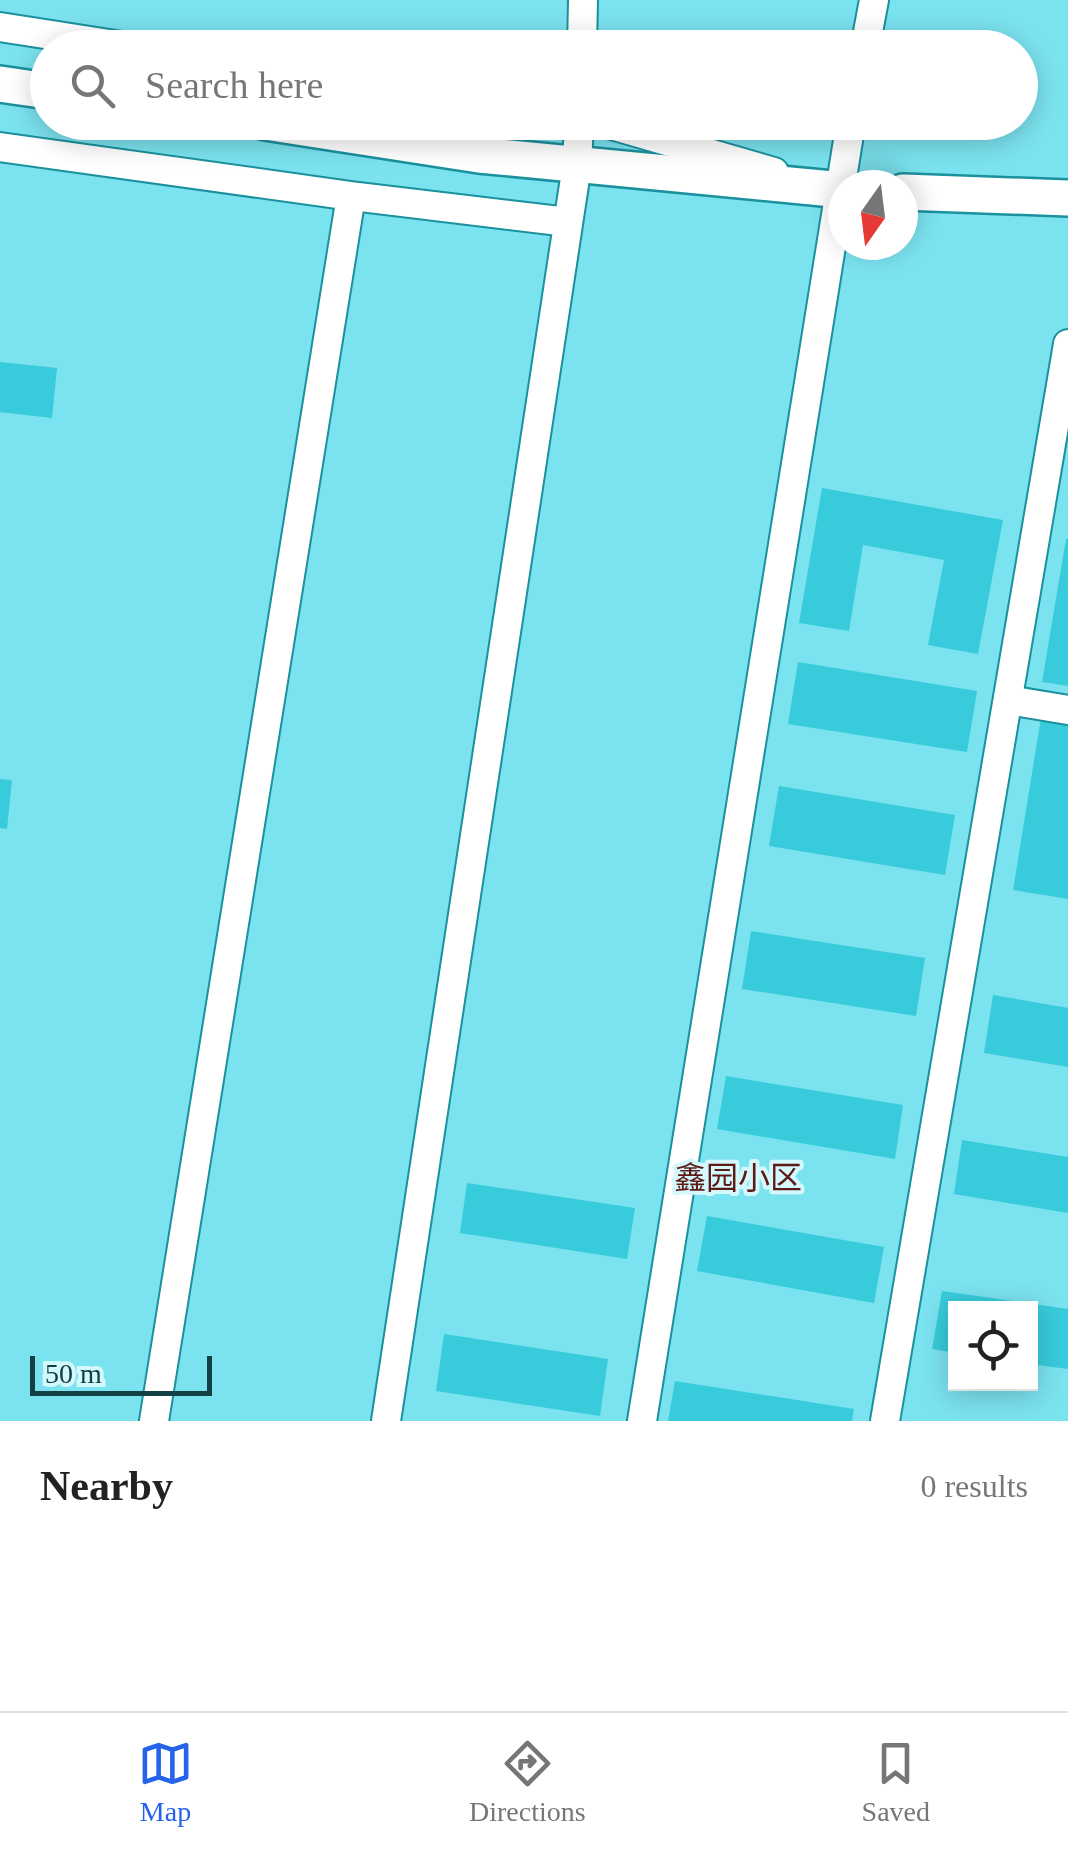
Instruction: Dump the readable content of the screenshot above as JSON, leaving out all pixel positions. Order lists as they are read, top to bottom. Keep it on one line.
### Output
{"districts":["鑫园小区"],"scale_bar":"50 m","north":"bottom","page":{"search":"Search here","scale":"50 m","heading":["Nearby","0 results"],"nav":["Map","Directions","Saved"]}}
